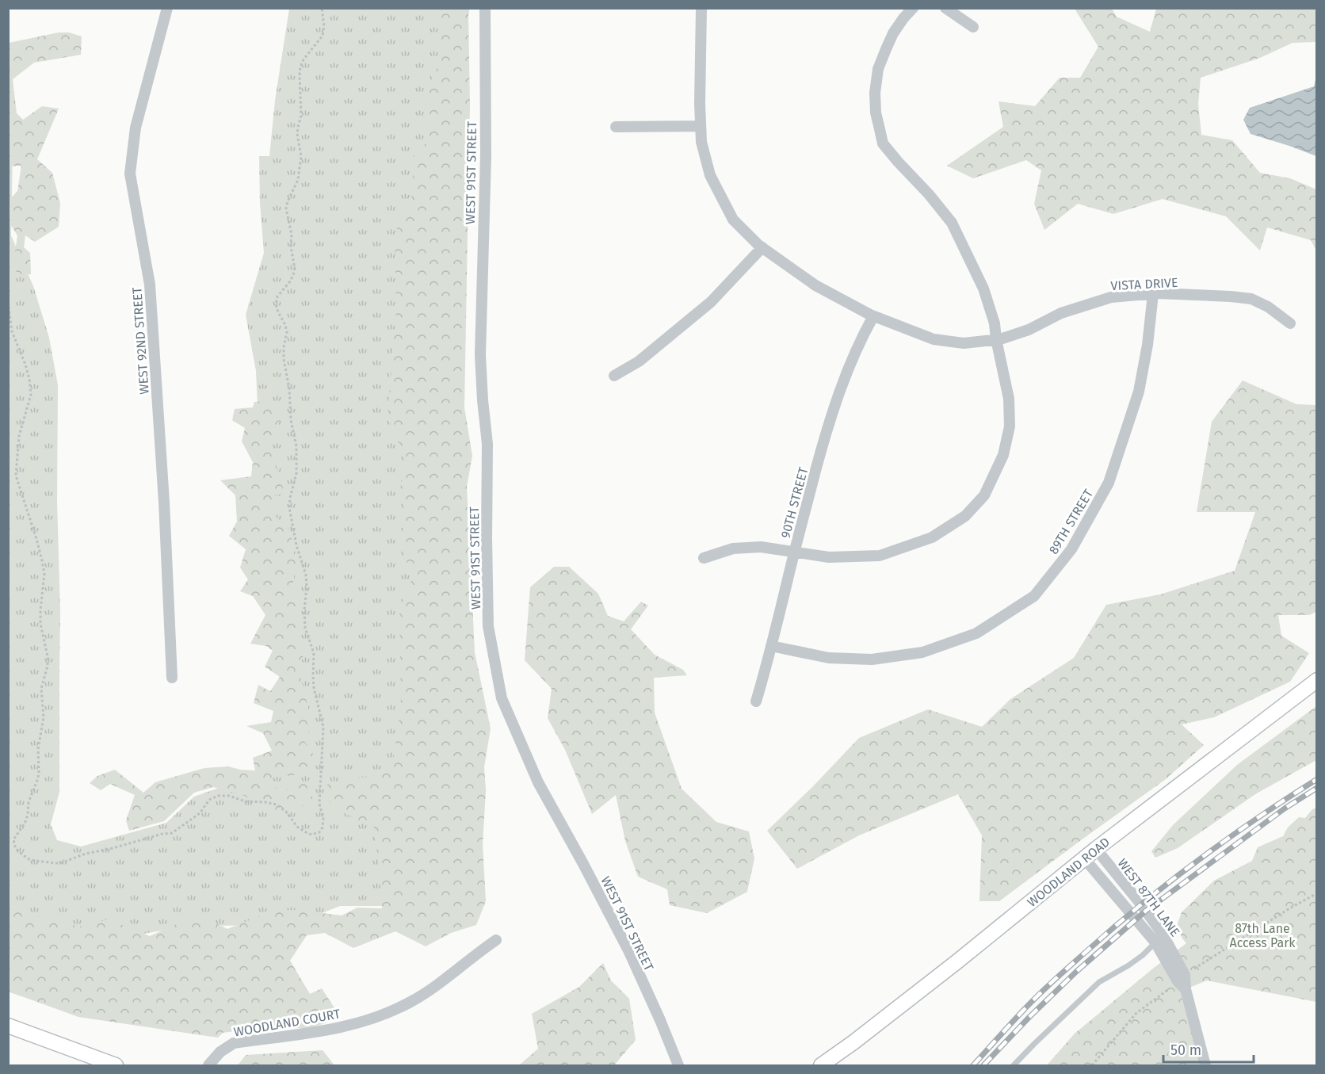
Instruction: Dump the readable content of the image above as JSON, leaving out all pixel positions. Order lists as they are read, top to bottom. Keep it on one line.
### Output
{"streets":{"main road":["WOODLAND ROAD"],"street":["WEST 91ST STREET","VISTA DRIVE","WEST 92ND STREET","90TH STREET","89TH STREET","WEST 87TH LANE","WOODLAND COURT"]},"crossings":[["VISTA DRIVE","90TH STREET"],["VISTA DRIVE","89TH STREET"],["90TH STREET","89TH STREET"],["WOODLAND ROAD","WEST 87TH LANE"]],"parks":["87th Lane Access Park"],"scale_bar":"50 m"}
